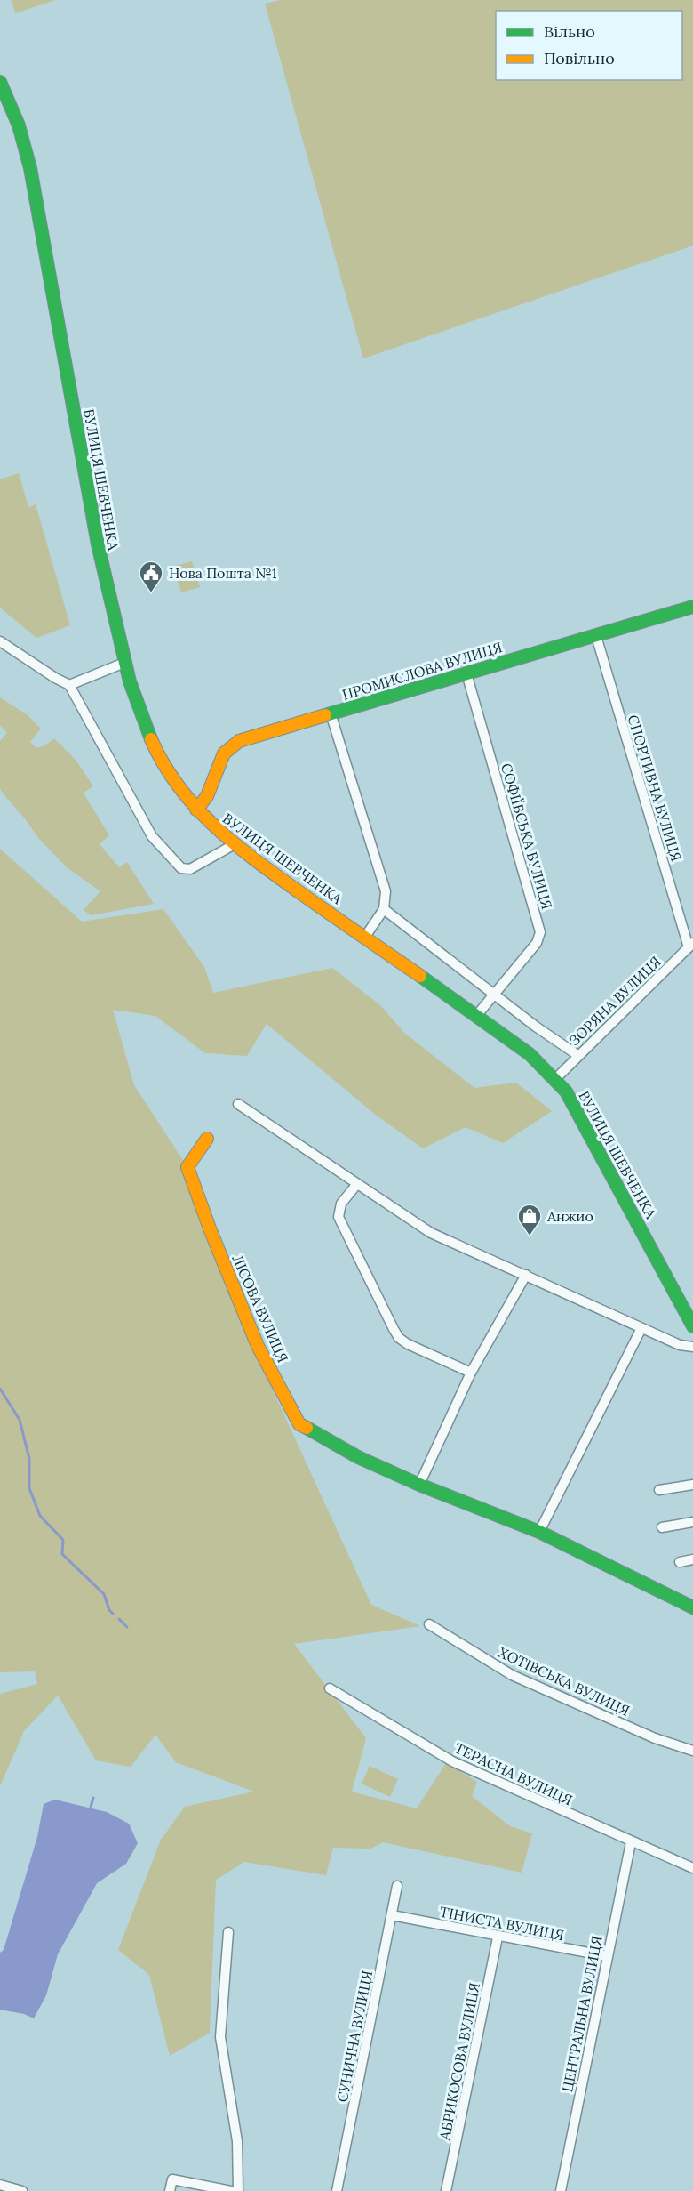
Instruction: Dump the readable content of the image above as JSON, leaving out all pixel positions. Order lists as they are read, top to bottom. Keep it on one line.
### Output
{"streets":{"street":["ВУЛИЦЯ ШЕВЧЕНКА","ПРОМИСЛОВА ВУЛИЦЯ","СПОРТИВНА ВУЛИЦЯ","СОФІЇВСЬКА ВУЛИЦЯ","ЗОРЯНА ВУЛИЦЯ","ЛІСОВА ВУЛИЦЯ","ХОТІВСЬКА ВУЛИЦЯ","ТЕРАСНА ВУЛИЦЯ","ТІНИСТА ВУЛИЦЯ","ЦЕНТРАЛЬНА ВУЛИЦЯ","СУНИЧНА ВУЛИЦЯ","АБРИКОСОВА ВУЛИЦЯ"]},"crossings":[["ВУЛИЦЯ ШЕВЧЕНКА","ПРОМИСЛОВА ВУЛИЦЯ"],["ВУЛИЦЯ ШЕВЧЕНКА","ЗОРЯНА ВУЛИЦЯ"],["ПРОМИСЛОВА ВУЛИЦЯ","СПОРТИВНА ВУЛИЦЯ"],["ПРОМИСЛОВА ВУЛИЦЯ","СОФІЇВСЬКА ВУЛИЦЯ"],["СПОРТИВНА ВУЛИЦЯ","ЗОРЯНА ВУЛИЦЯ"],["ТЕРАСНА ВУЛИЦЯ","ЦЕНТРАЛЬНА ВУЛИЦЯ"],["ТІНИСТА ВУЛИЦЯ","ЦЕНТРАЛЬНА ВУЛИЦЯ"],["ТІНИСТА ВУЛИЦЯ","СУНИЧНА ВУЛИЦЯ"],["ТІНИСТА ВУЛИЦЯ","АБРИКОСОВА ВУЛИЦЯ"]],"places":{"public building":["Нова Пошта №1"],"shop":["Анжио"]},"legend":["Вільно","Повільно"]}
